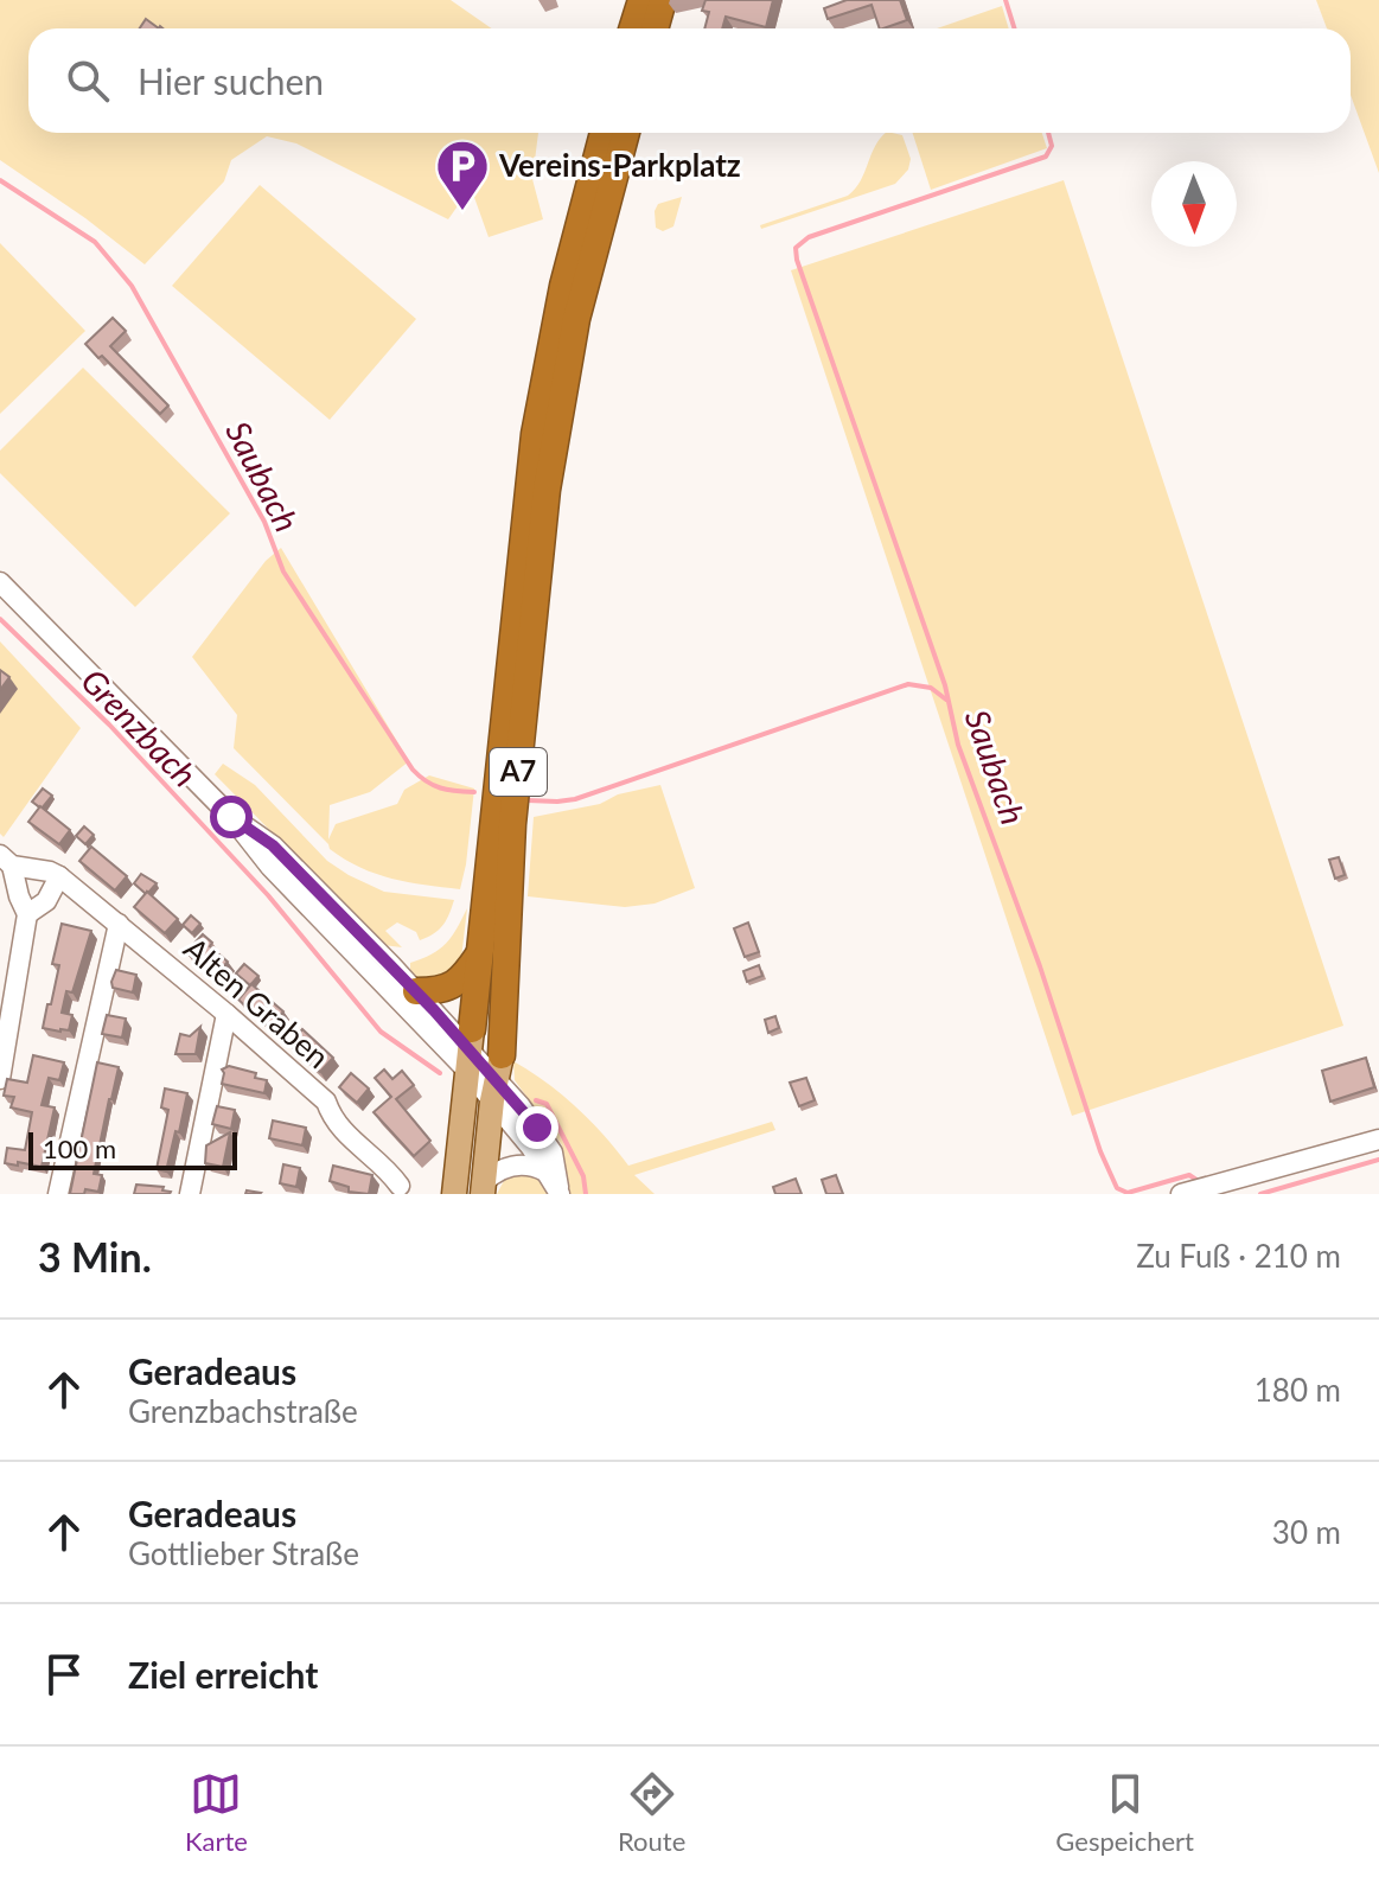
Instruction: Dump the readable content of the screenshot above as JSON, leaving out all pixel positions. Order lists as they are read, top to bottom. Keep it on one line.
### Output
{"streets":{"highway":["A7"],"street":["Alten Graben"]},"water":["Saubach","Grenzbach"],"places":{"parking":["Vereins-Parkplatz"]},"scale_bar":"100 m","north":"bottom","page":{"search":"Hier suchen","scale":"100 m","heading":["3 Min.","Zu Fuß · 210 m"],"list":[["Geradeaus","Grenzbachstraße","180 m"],["Geradeaus","Gottlieber Straße","30 m"],"Ziel erreicht"],"nav":["Karte","Route","Gespeichert"]}}
